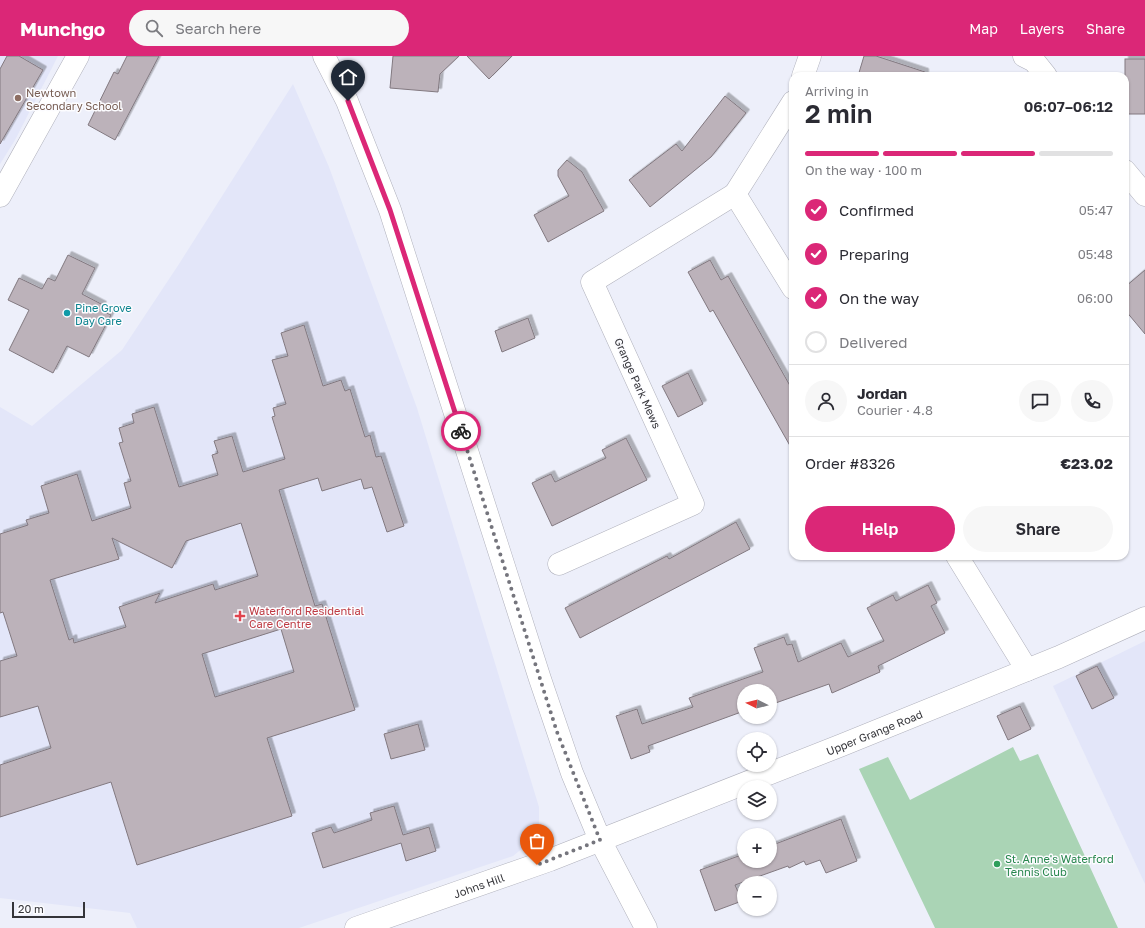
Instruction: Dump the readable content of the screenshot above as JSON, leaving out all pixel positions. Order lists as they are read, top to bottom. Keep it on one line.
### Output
{"streets":{"street":["Grange Park Mews","Upper Grange Road","Johns Hill"]},"crossings":[["Upper Grange Road","Johns Hill"]],"places":{"other":["Newtown Secondary School","Pine Grove Day Care","St. Anne's Waterford Tennis Club"],"health":["Waterford Residential Care Centre"]},"scale_bar":"20 m","north":"left","page":{"header":"Munchgo","search":"Search here","nav":["Map","Layers","Share"],"heading":["2 min","Arriving in","06:07–06:12"],"panel":["Jordan","Courier · 4.8","Order #8326","€23.02"],"bar":"On the way · 100 m","list":[["Confirmed","05:47"],["Preparing","05:48"],["On the way","06:00"],"Delivered"],"buttons":["Help","Share"],"map_buttons":["+","−"],"scale":"20 m"}}
